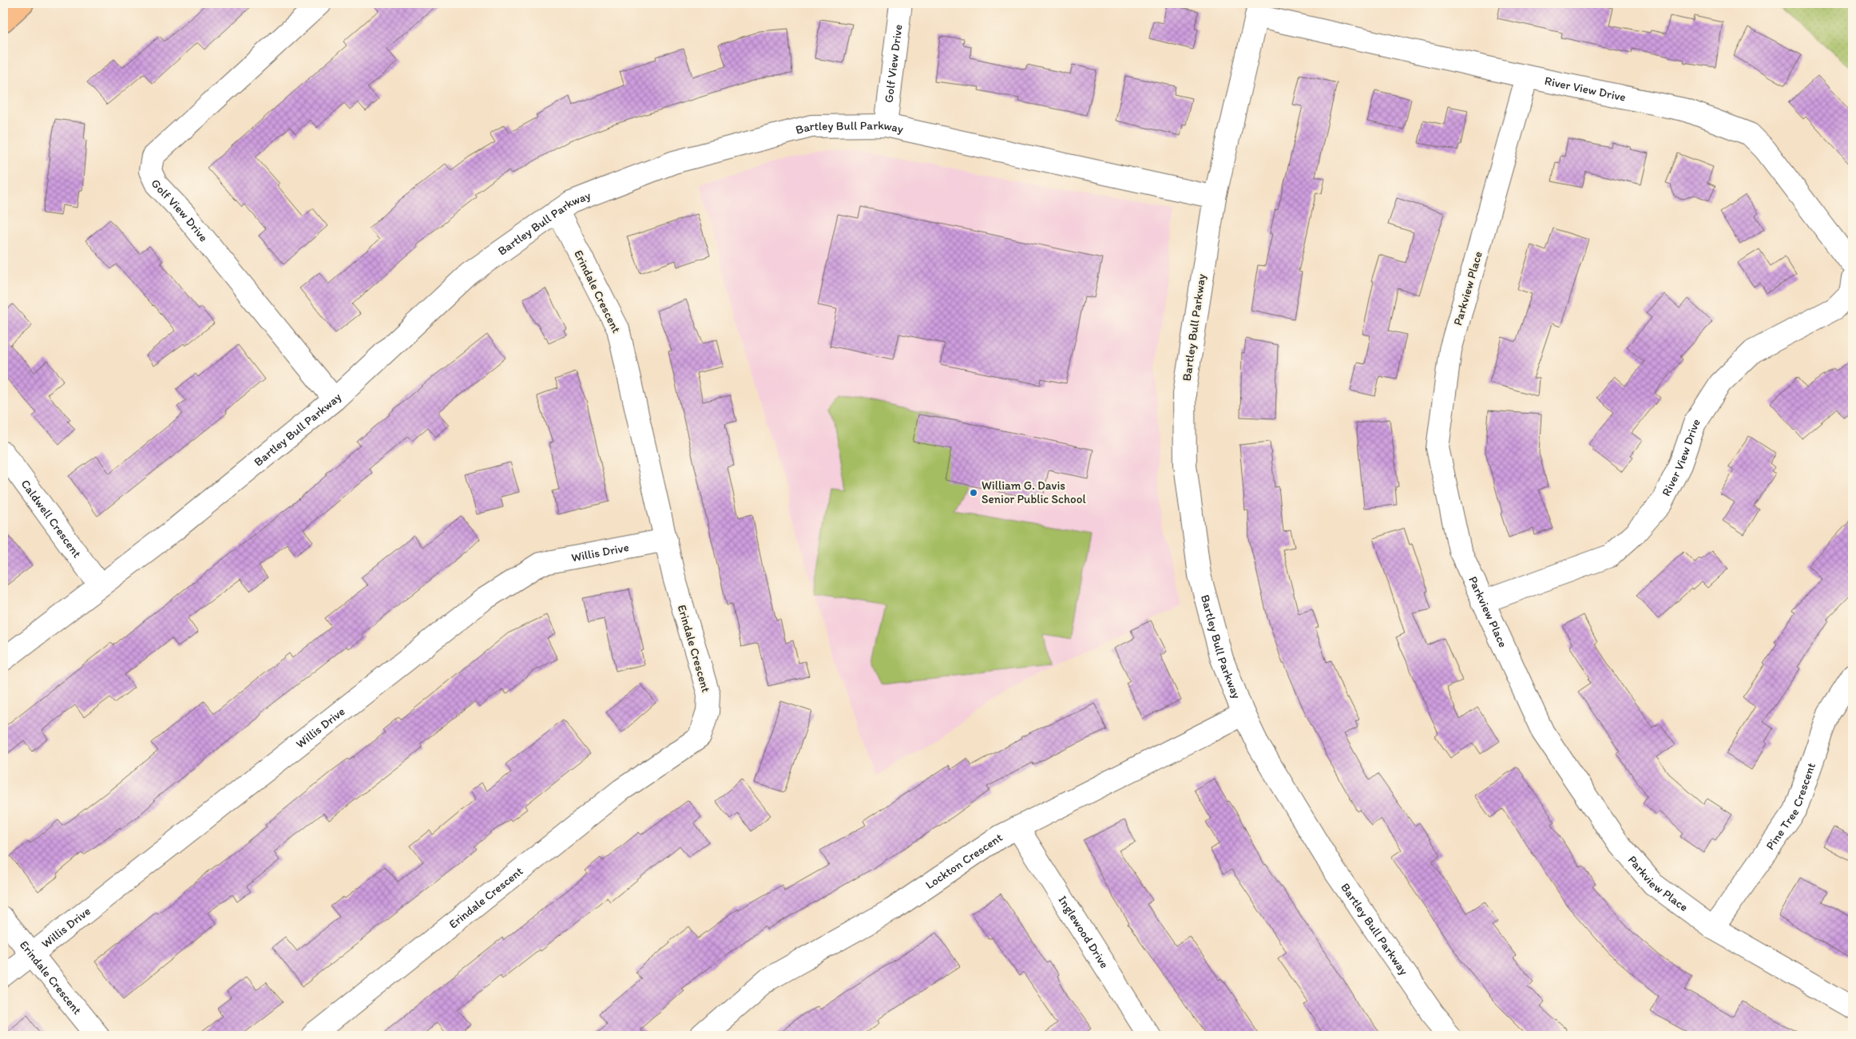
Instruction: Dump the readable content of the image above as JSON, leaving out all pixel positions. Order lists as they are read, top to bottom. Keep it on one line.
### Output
{"streets":{"street":["Golf View Drive","River View Drive","Bartley Bull Parkway","Parkview Place","Erindale Crescent","Caldwell Crescent","Willis Drive","Pine Tree Crescent","Lockton Crescent","Inglewood Drive"]},"crossings":[["Golf View Drive","Bartley Bull Parkway"],["River View Drive","Bartley Bull Parkway"],["River View Drive","Parkview Place"],["Bartley Bull Parkway","Erindale Crescent"],["Bartley Bull Parkway","Caldwell Crescent"],["Bartley Bull Parkway","Lockton Crescent"],["Parkview Place","Pine Tree Crescent"],["Erindale Crescent","Willis Drive"],["Lockton Crescent","Inglewood Drive"]],"places":["William G. Davis Senior Public School"]}
